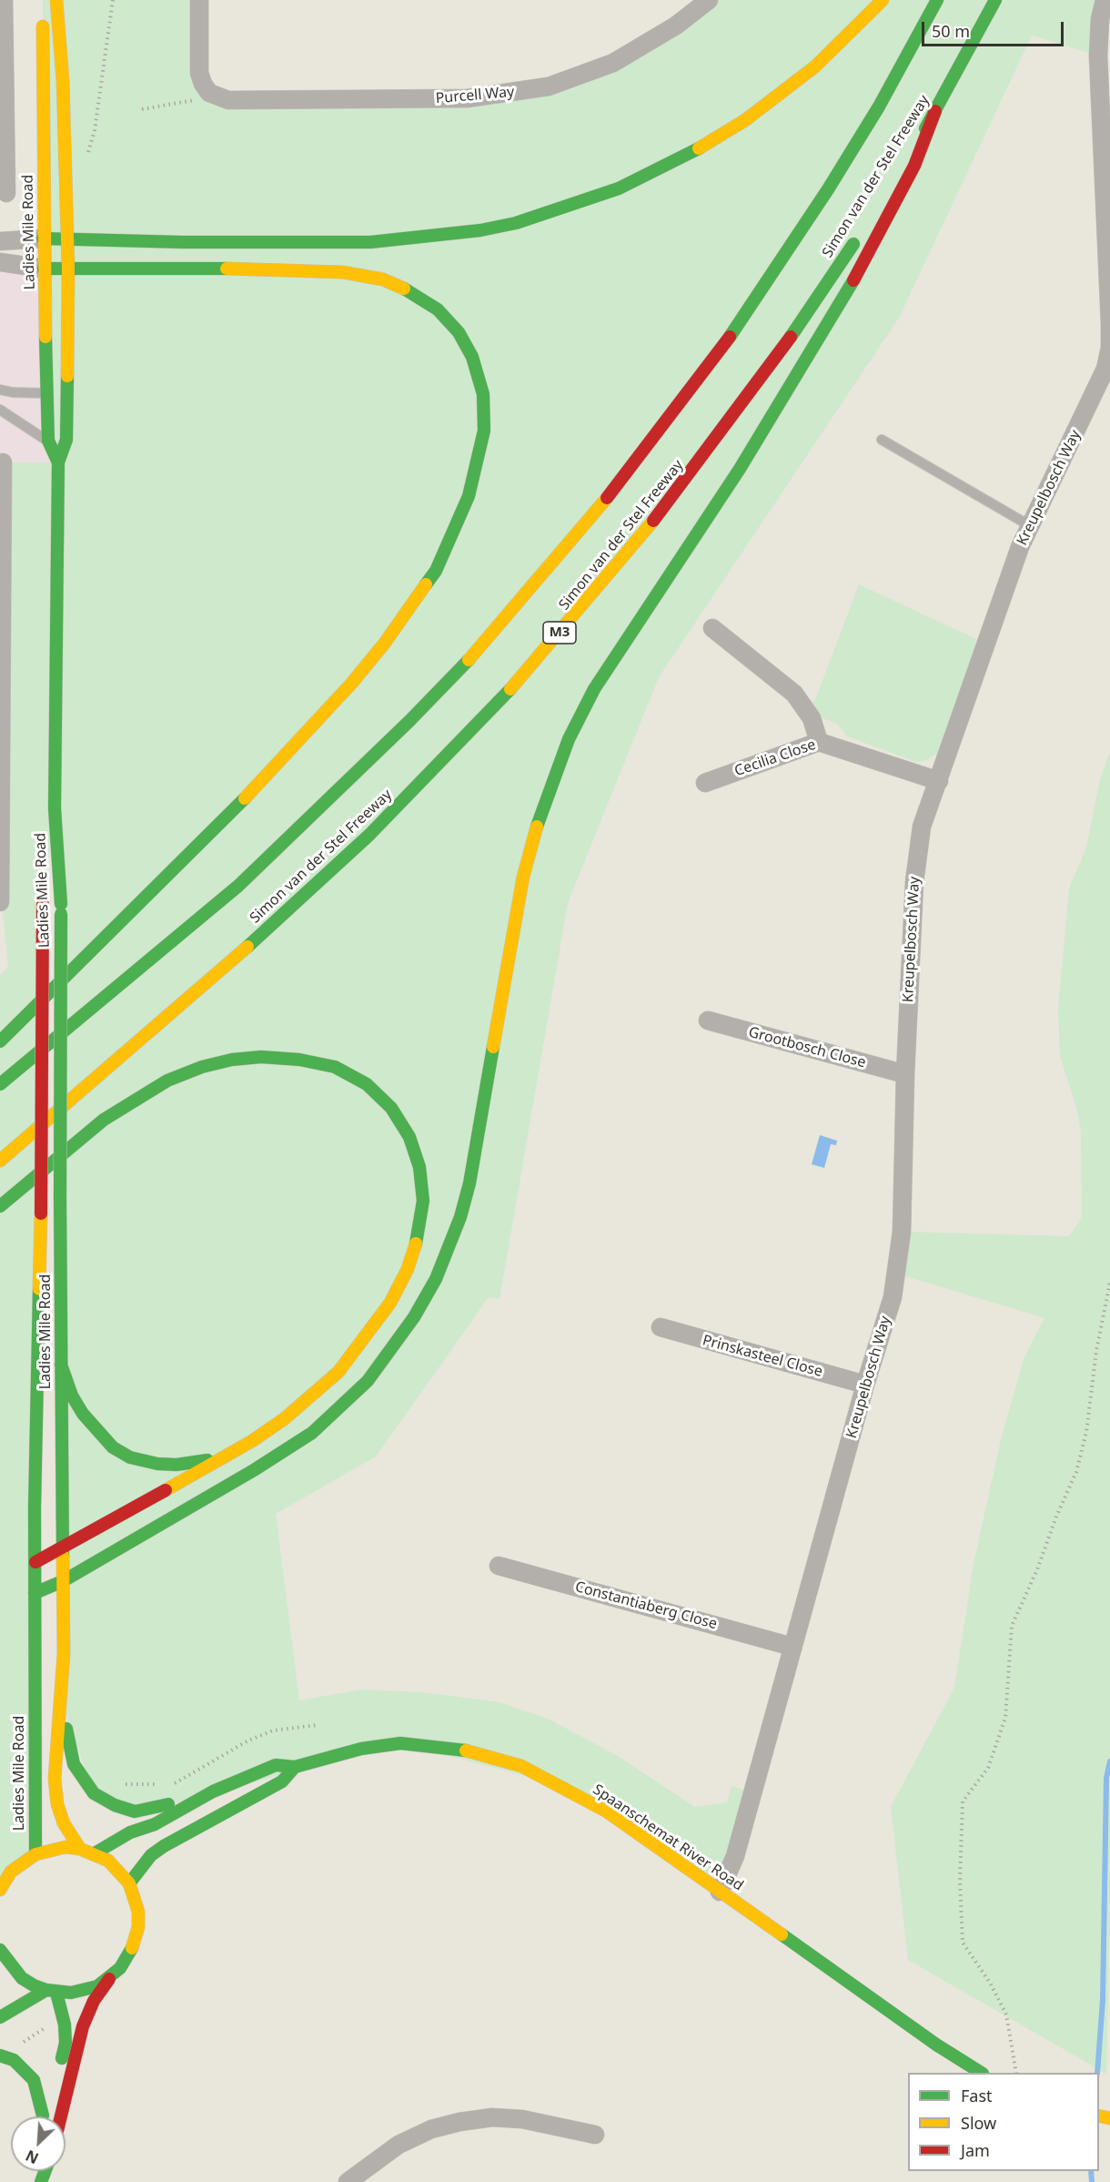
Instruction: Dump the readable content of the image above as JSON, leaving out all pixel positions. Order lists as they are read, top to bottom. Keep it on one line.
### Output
{"streets":{"main road":["Simon van der Stel Freeway","Ladies Mile Road","M3","Spaanschemat River Road"],"street":["Purcell Way","Kreupelbosch Way","Cecilia Close","Grootbosch Close","Prinskasteel Close","Constantiaberg Close"]},"crossings":[["Kreupelbosch Way","Cecilia Close"],["Kreupelbosch Way","Grootbosch Close"],["Kreupelbosch Way","Prinskasteel Close"],["Kreupelbosch Way","Constantiaberg Close"],["Kreupelbosch Way","Spaanschemat River Road"]],"legend":["Fast","Slow","Jam"],"scale_bar":"50 m","north":"bottom left"}
